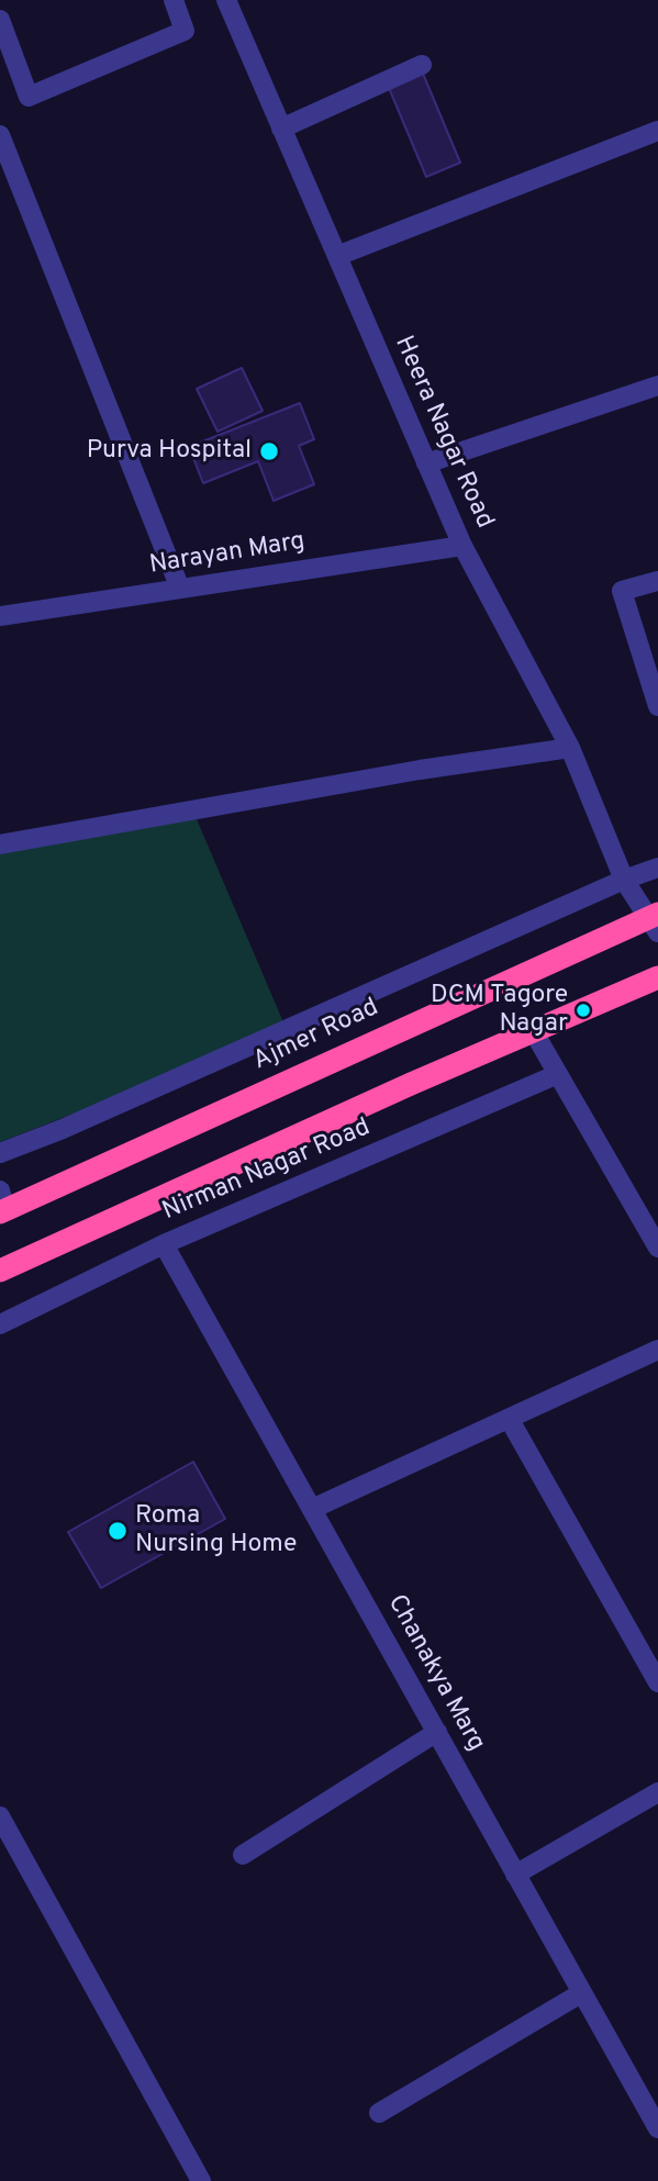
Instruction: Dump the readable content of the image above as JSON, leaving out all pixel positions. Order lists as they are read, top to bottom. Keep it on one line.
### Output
{"streets":{"highway":["Ajmer Road"],"street":["Heera Nagar Road","Narayan Marg","Nirman Nagar Road","Chanakya Marg"]},"crossings":[["Heera Nagar Road","Narayan Marg"],["Heera Nagar Road","Ajmer Road"],["Nirman Nagar Road","Chanakya Marg"]],"places":["Purva Hospital","DCM Tagore Nagar","Roma Nursing Home"]}
